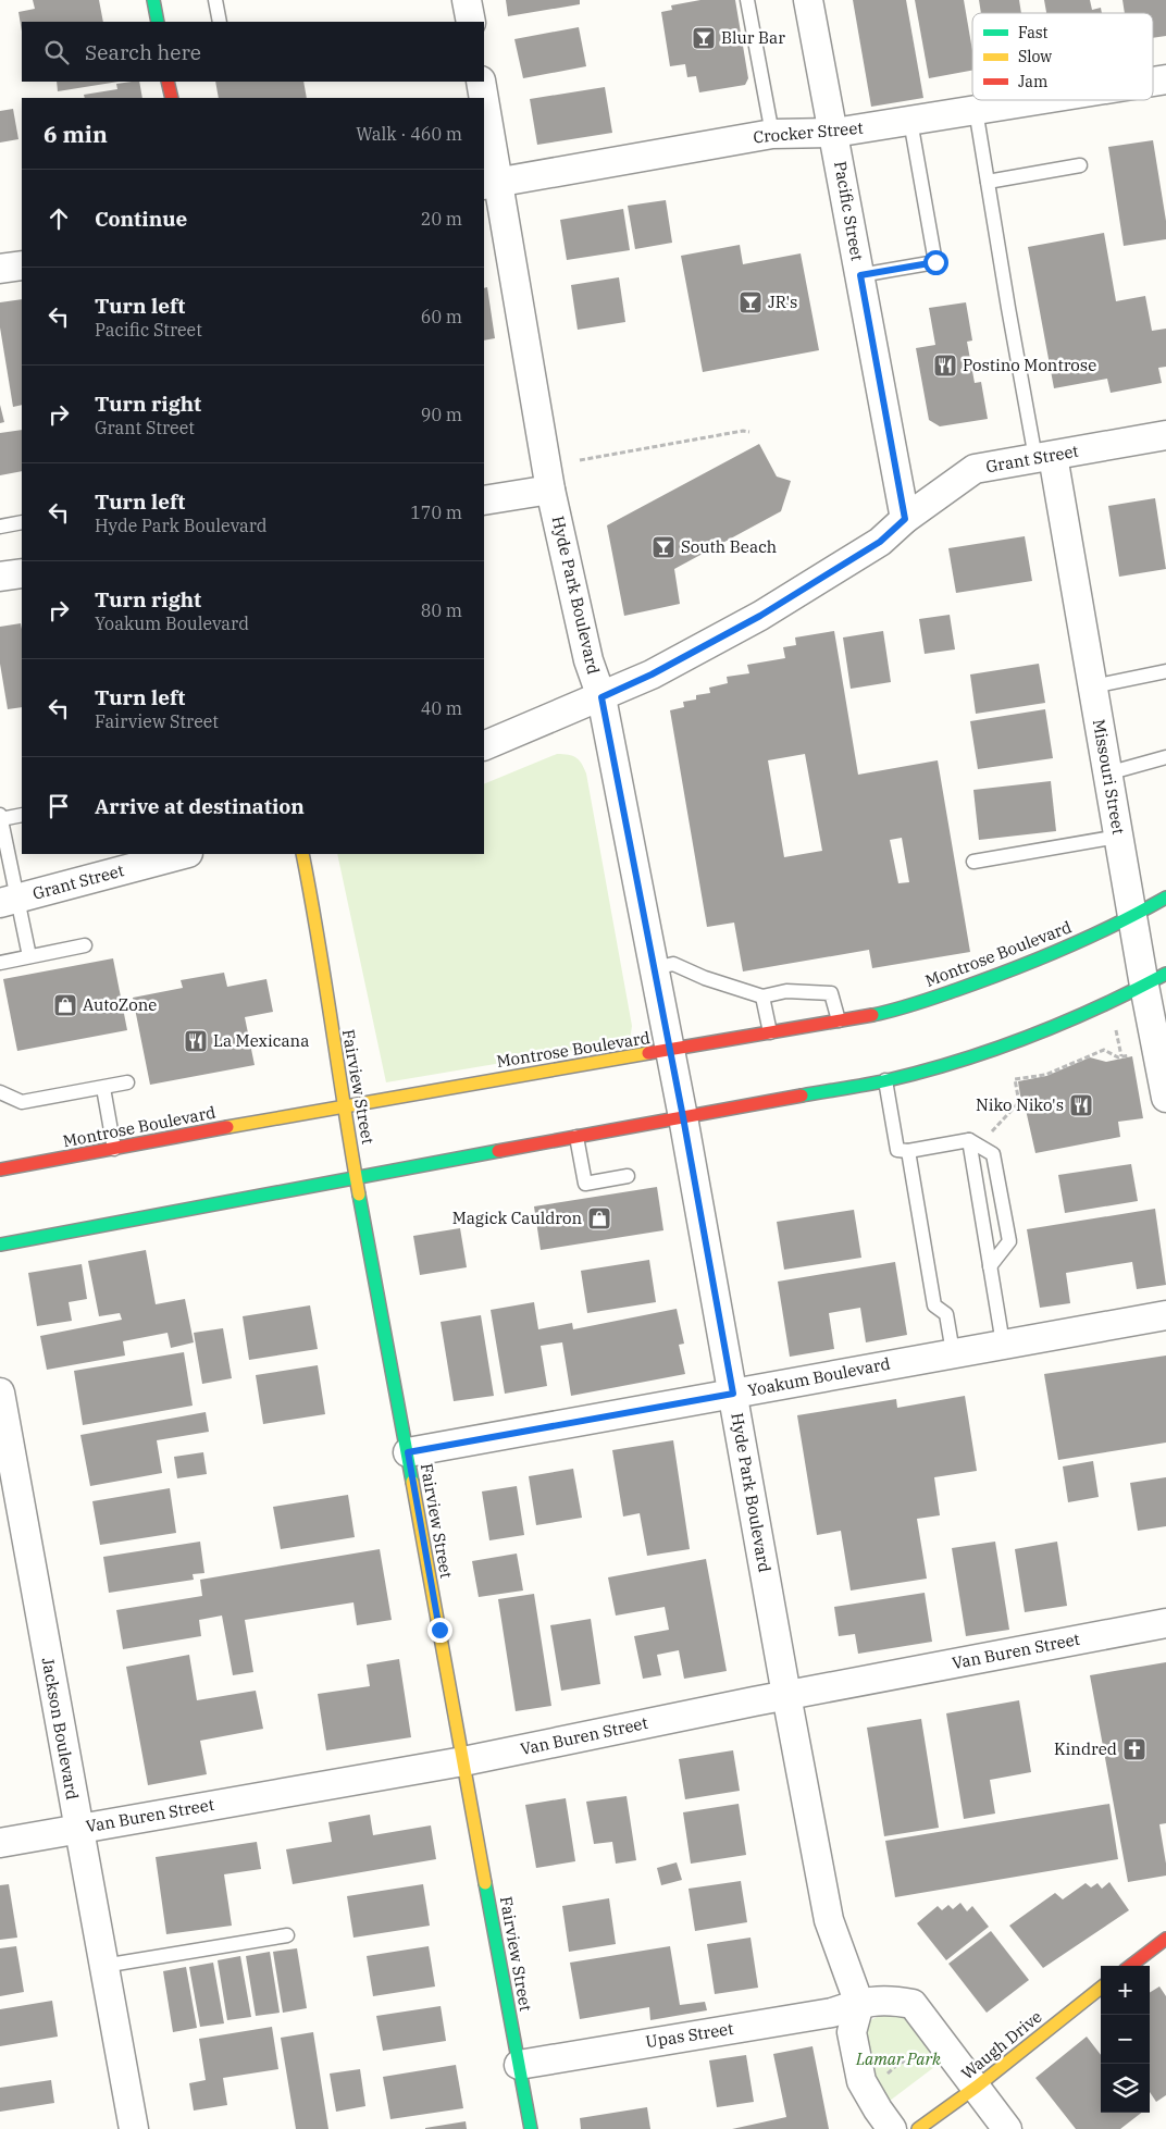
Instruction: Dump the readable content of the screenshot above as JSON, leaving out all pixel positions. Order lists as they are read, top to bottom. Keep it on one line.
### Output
{"streets":{"main road":["Montrose Boulevard","Fairview Street","Waugh Drive"],"street":["Crocker Street","Pacific Street","Grant Street","Hyde Park Boulevard","Missouri Street","Yoakum Boulevard","Van Buren Street","Jackson Boulevard","Upas Street"]},"crossings":[["Crocker Street","Pacific Street"],["Crocker Street","Hyde Park Boulevard"],["Pacific Street","Grant Street"],["Grant Street","Hyde Park Boulevard"],["Grant Street","Missouri Street"],["Hyde Park Boulevard","Montrose Boulevard"],["Hyde Park Boulevard","Yoakum Boulevard"],["Hyde Park Boulevard","Van Buren Street"],["Hyde Park Boulevard","Upas Street"],["Missouri Street","Montrose Boulevard"],["Montrose Boulevard","Fairview Street"],["Fairview Street","Yoakum Boulevard"],["Fairview Street","Van Buren Street"],["Fairview Street","Upas Street"],["Van Buren Street","Jackson Boulevard"]],"parks":["Lamar Park"],"places":{"bar":["Blur Bar","JR's","South Beach"],"restaurant":["Postino Montrose","La Mexicana","Niko Niko's"],"shop":["AutoZone","Magick Cauldron"],"church":["Kindred"]},"legend":["Fast","Slow","Jam"],"page":{"search":"Search here","heading":["6 min","Walk · 460 m"],"list":[["Continue","20 m"],["Turn left","Pacific Street","60 m"],["Turn right","Grant Street","90 m"],["Turn left","Hyde Park Boulevard","170 m"],["Turn right","Yoakum Boulevard","80 m"],["Turn left","Fairview Street","40 m"],"Arrive at destination"],"map_buttons":["+","−"]}}
